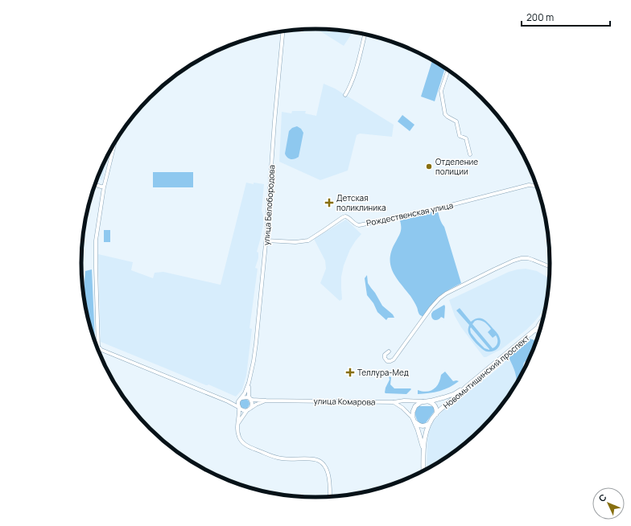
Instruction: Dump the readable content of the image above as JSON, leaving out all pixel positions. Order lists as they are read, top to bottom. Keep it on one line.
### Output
{"streets":{"main road":["Новомытищинский проспект"],"street":["улица Белобородова","Рождественская улица","улица Комарова"]},"crossings":[["улица Белобородова","Рождественская улица"],["улица Белобородова","улица Комарова"],["Новомытищинский проспект","улица Комарова"]],"places":{"other":["Отделение полиции"],"health":["Детская поликлиника","Теллура-Мед"]},"scale_bar":"200 m","north":"top left"}
